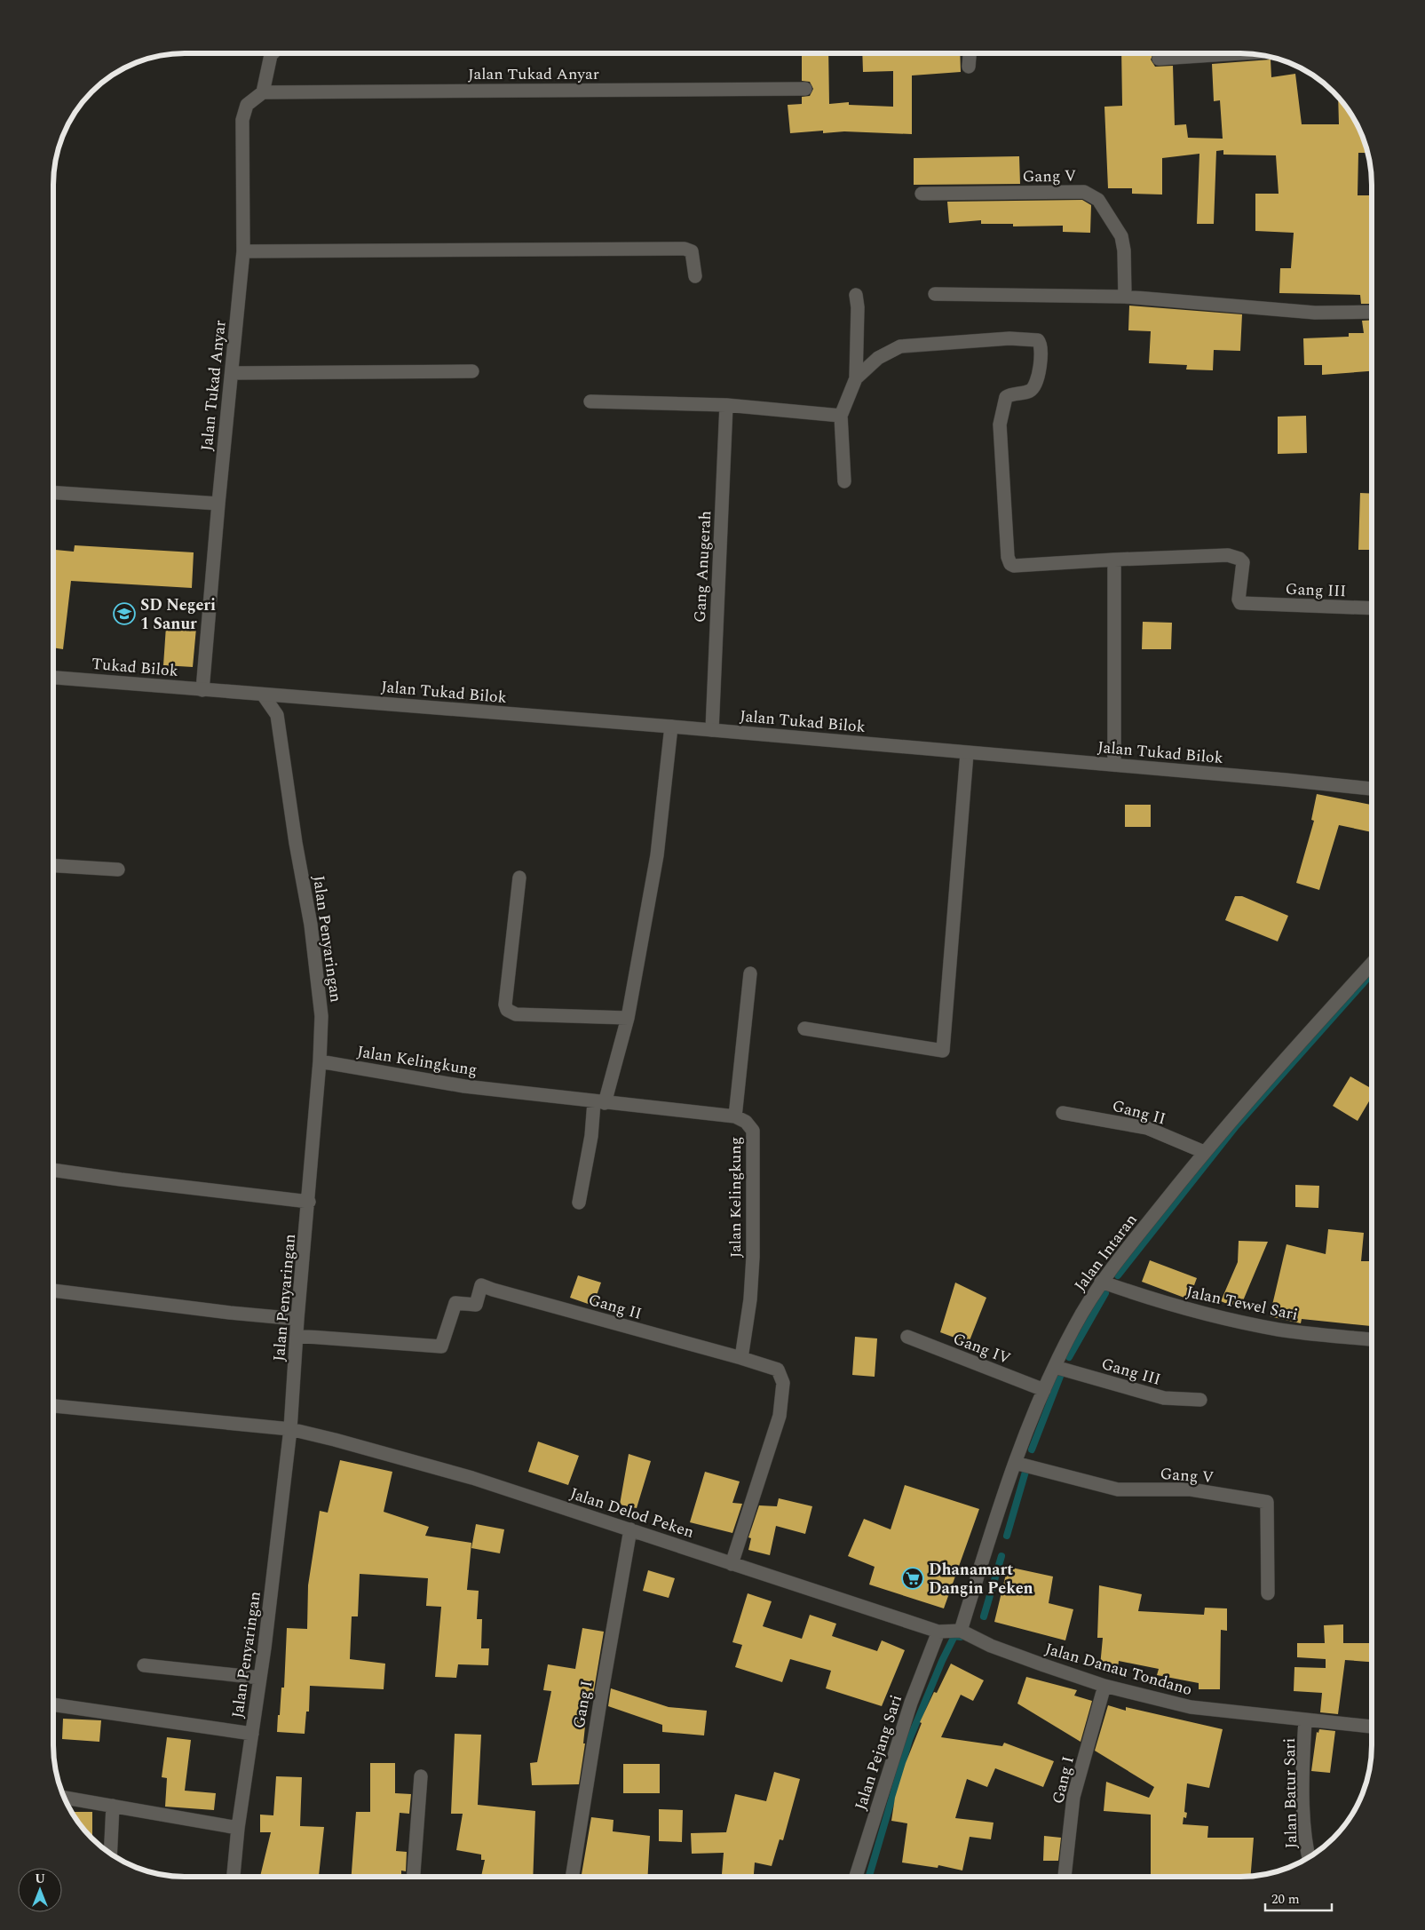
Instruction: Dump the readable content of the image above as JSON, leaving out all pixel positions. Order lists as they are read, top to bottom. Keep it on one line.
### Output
{"streets":{"street":["Jalan Tukad Anyar","Gang V","Gang Anugerah","Gang III","Tukad Bilok","Jalan Tukad Bilok","Jalan Penyaringan","Jalan Kelingkung","Gang II","Jalan Intaran","Jalan Tewel Sari","Gang IV","Jalan Delod Peken","Jalan Danau Tondano","Gang I","Jalan Pejang Sari","Jalan Batur Sari"]},"crossings":[["Jalan Tukad Anyar","Tukad Bilok"],["Gang V","Jalan Intaran"],["Gang Anugerah","Jalan Tukad Bilok"],["Gang III","Jalan Intaran"],["Tukad Bilok","Jalan Tukad Bilok"],["Jalan Tukad Bilok","Jalan Penyaringan"],["Jalan Penyaringan","Jalan Kelingkung"],["Jalan Penyaringan","Gang II"],["Jalan Penyaringan","Jalan Delod Peken"],["Jalan Kelingkung","Gang II"],["Gang II","Jalan Intaran"],["Jalan Intaran","Jalan Tewel Sari"],["Jalan Intaran","Gang IV"],["Jalan Intaran","Jalan Delod Peken"],["Jalan Intaran","Jalan Danau Tondano"],["Jalan Delod Peken","Jalan Danau Tondano"],["Jalan Delod Peken","Gang I"],["Jalan Delod Peken","Jalan Pejang Sari"],["Jalan Danau Tondano","Gang I"],["Jalan Danau Tondano","Jalan Batur Sari"]],"places":{"school or university":["SD Negeri 1 Sanur"],"supermarket":["Dhanamart Dangin Peken"]},"scale_bar":"20 m","north":"top"}
